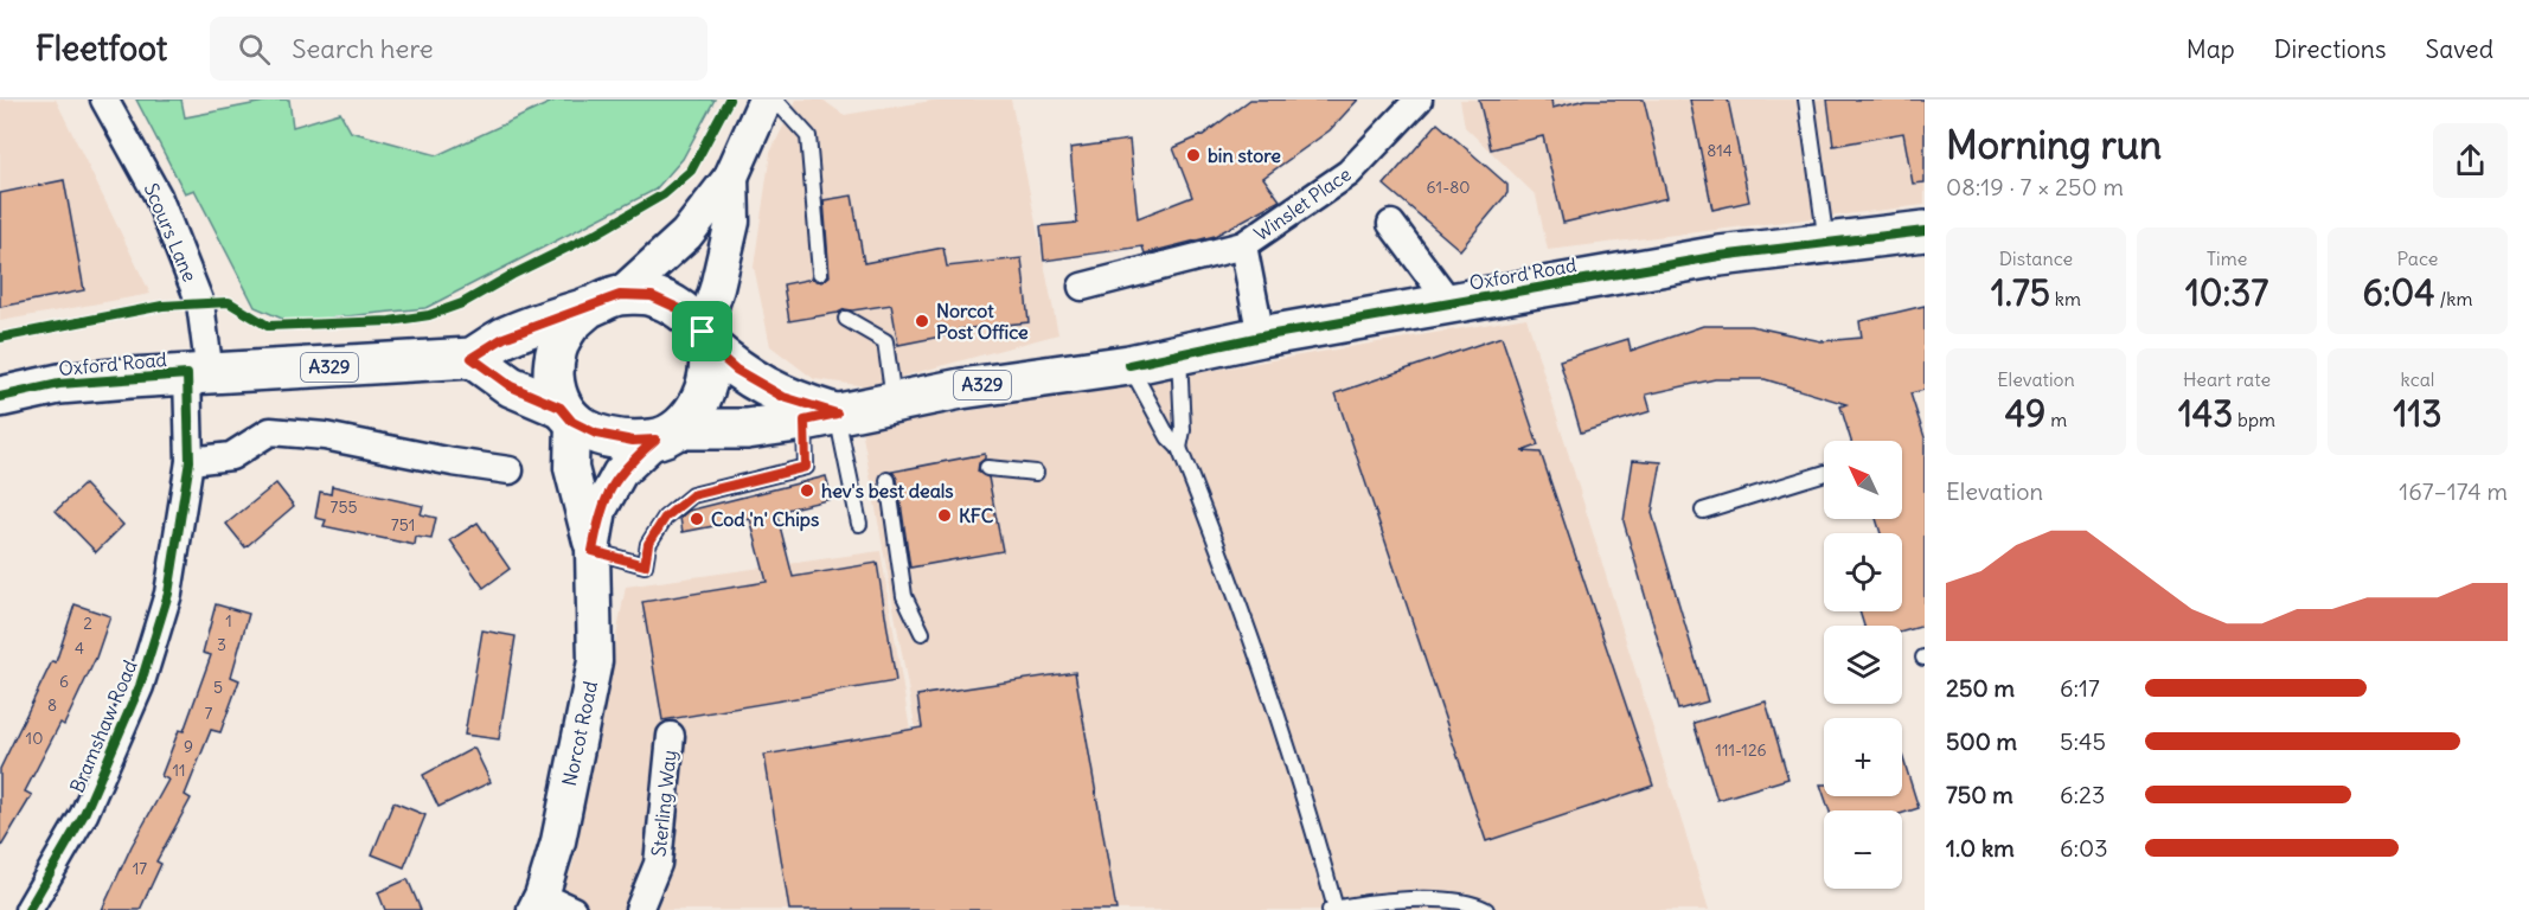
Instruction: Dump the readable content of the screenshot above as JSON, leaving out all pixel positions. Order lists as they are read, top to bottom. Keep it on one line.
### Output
{"streets":{"main road":["Oxford Road","A329"],"street":["Winslet Place","Scours Lane","Bramshaw Road","Norcot Road","Sterling Way"]},"crossings":[["Winslet Place","Oxford Road"],["Scours Lane","Oxford Road"],["Scours Lane","Bramshaw Road"],["Oxford Road","Bramshaw Road"],["Oxford Road","Norcot Road"]],"places":["bin store","Norcot Post Office","hev's best deals","KFC","Cod 'n' Chips"],"house_numbers":["814","61-80","755","751","1","2","3","4","6","5","8","7","10","9","111-126","11","17"],"north":"top left","page":{"header":"Fleetfoot","search":"Search here","nav":["Map","Directions","Saved"],"heading":["Morning run","08:19 · 7 × 250 m"],"stats":[["Distance","1.75 km"],["Time","10:37"],["Pace","6:04 /km"],["Elevation","49 m"],["Heart rate","143 bpm"],["kcal","113"]],"map_buttons":["+","−"],"chart":["Elevation","167–174 m"],"list":[{"name":"250 m","note":"6:17"},{"name":"500 m","note":"5:45"},{"name":"750 m","note":"6:23"},{"name":"1.0 km","note":"6:03"}]}}
